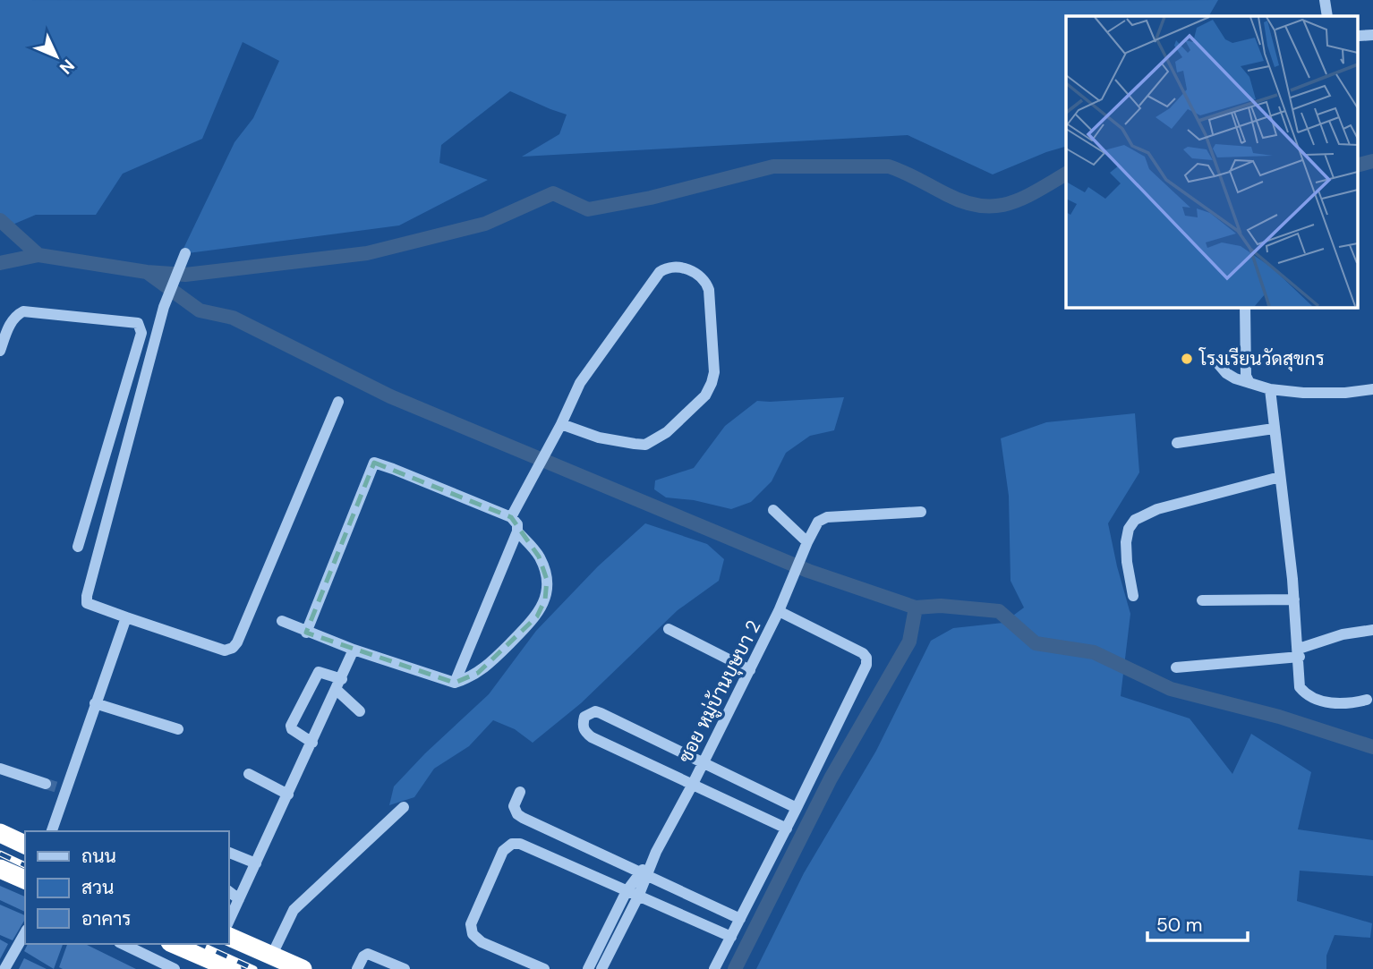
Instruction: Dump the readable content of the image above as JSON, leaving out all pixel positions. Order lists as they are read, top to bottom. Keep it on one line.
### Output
{"streets":{"street":["ซอย หมู่บ้านบุษบา 2"]},"places":["โรงเรียนวัดสุขกร"],"legend":["ถนน","สวน","อาคาร"],"scale_bar":"50 m","north":"bottom right"}
